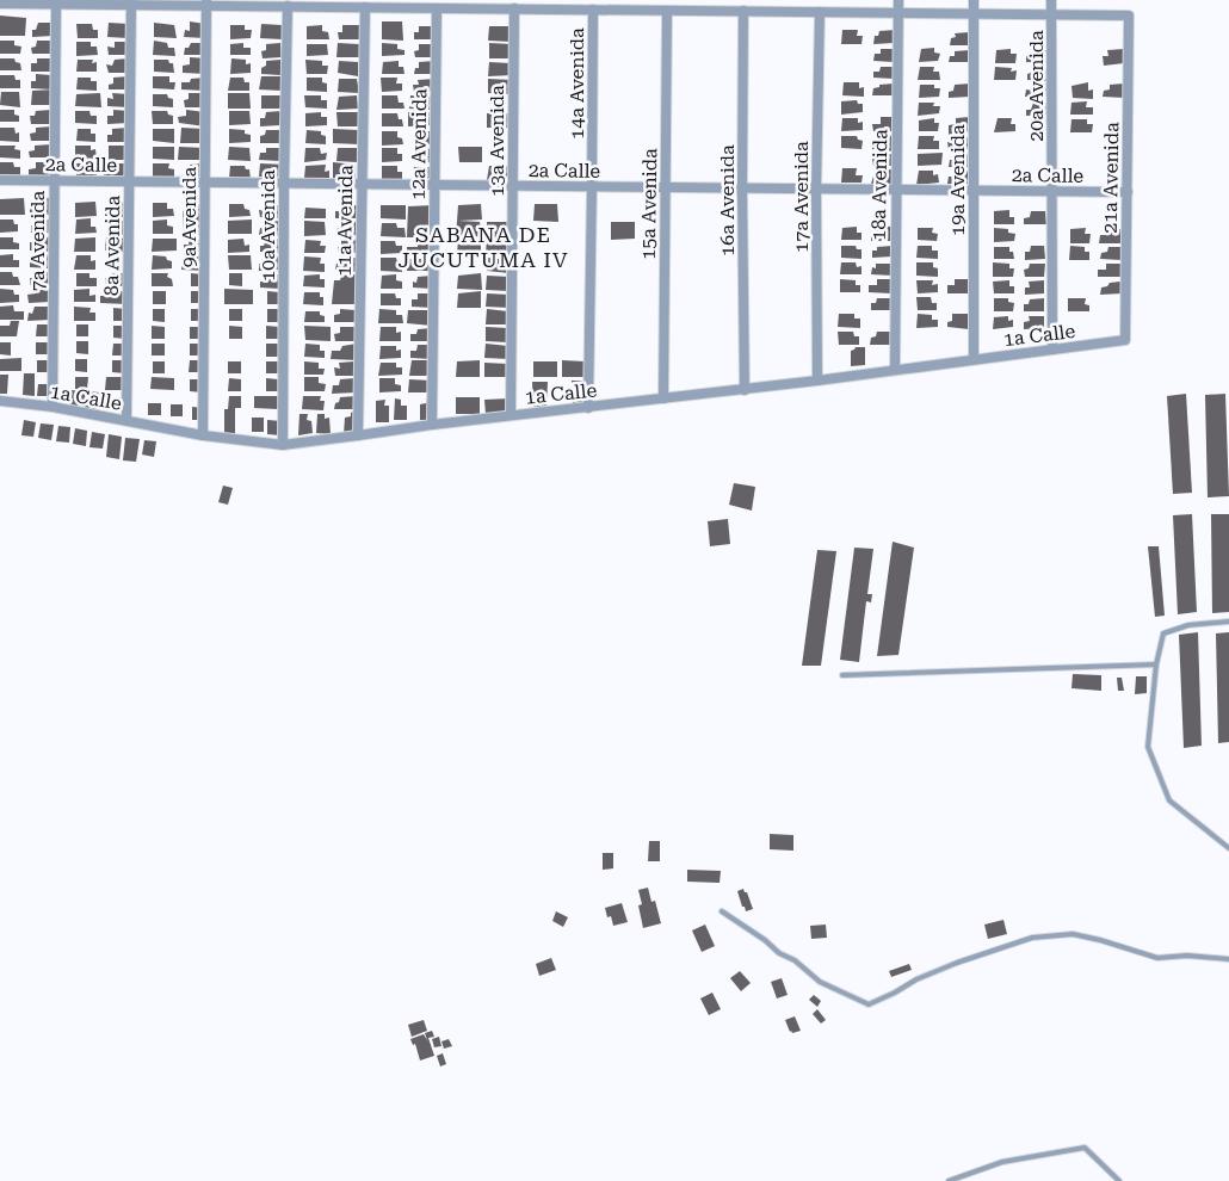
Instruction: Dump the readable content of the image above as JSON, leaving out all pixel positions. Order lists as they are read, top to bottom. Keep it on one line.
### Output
{"streets":{"street":["14a Avenida","20a Avenida","13a Avenida","12a Avenida","2a Calle","21a Avenida","19a Avenida","18a Avenida","17a Avenida","16a Avenida","15a Avenida","9a Avenida","11a Avenida","10a Avenida","7a Avenida","8a Avenida","1a Calle"]},"crossings":[["14a Avenida","2a Calle"],["14a Avenida","1a Calle"],["20a Avenida","2a Calle"],["20a Avenida","21a Avenida"],["20a Avenida","1a Calle"],["13a Avenida","2a Calle"],["13a Avenida","1a Calle"],["12a Avenida","2a Calle"],["12a Avenida","1a Calle"],["2a Calle","21a Avenida"],["2a Calle","19a Avenida"],["2a Calle","18a Avenida"],["2a Calle","17a Avenida"],["2a Calle","16a Avenida"],["2a Calle","15a Avenida"],["2a Calle","9a Avenida"],["2a Calle","11a Avenida"],["2a Calle","10a Avenida"],["2a Calle","7a Avenida"],["2a Calle","8a Avenida"],["21a Avenida","1a Calle"],["19a Avenida","1a Calle"],["18a Avenida","1a Calle"],["17a Avenida","1a Calle"],["16a Avenida","1a Calle"],["15a Avenida","1a Calle"],["9a Avenida","1a Calle"],["11a Avenida","1a Calle"],["10a Avenida","1a Calle"],["7a Avenida","1a Calle"],["8a Avenida","1a Calle"]],"districts":["SABANA DE JUCUTUMA IV"]}
